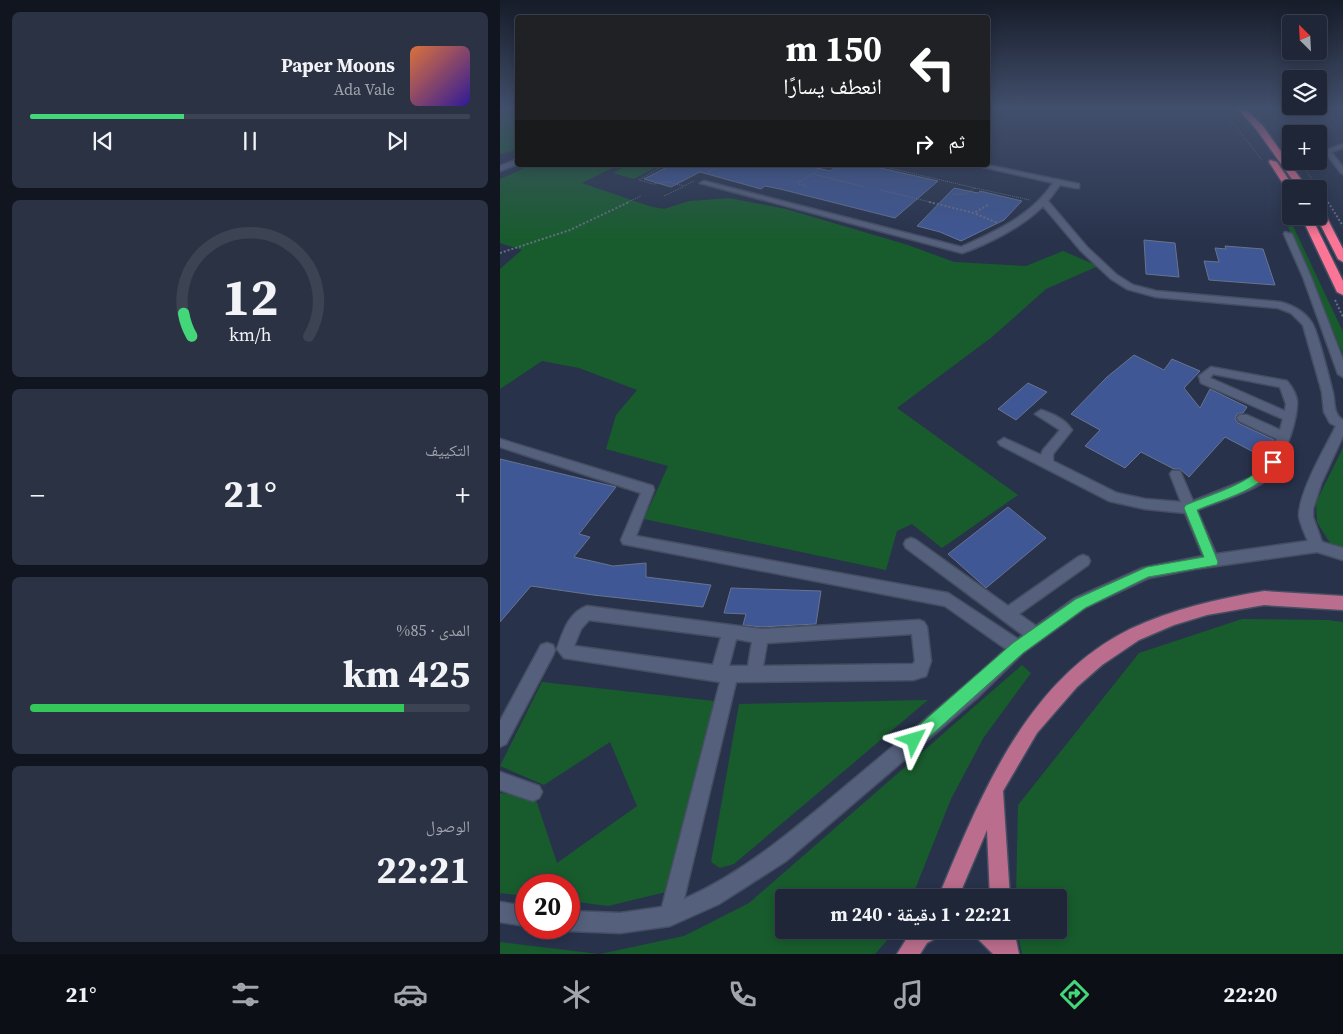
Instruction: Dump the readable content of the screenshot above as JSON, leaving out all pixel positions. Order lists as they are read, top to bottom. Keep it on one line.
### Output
{"north":"top left","page":{"map_buttons":["+","−"],"turn":["150 m","انعطف يسارًا"],"song":["Paper Moons","Ada Vale"],"then":"ثم","tile":["التكييف",["المدى · 85%","425 km"],["الوصول","22:21"]],"heat":["−","21°","+"],"limit":"20","trip":"22:21 · 1 دقيقة · 240 m","tabs":["22:20","21°"],"gauge":["12","km/h"]}}
